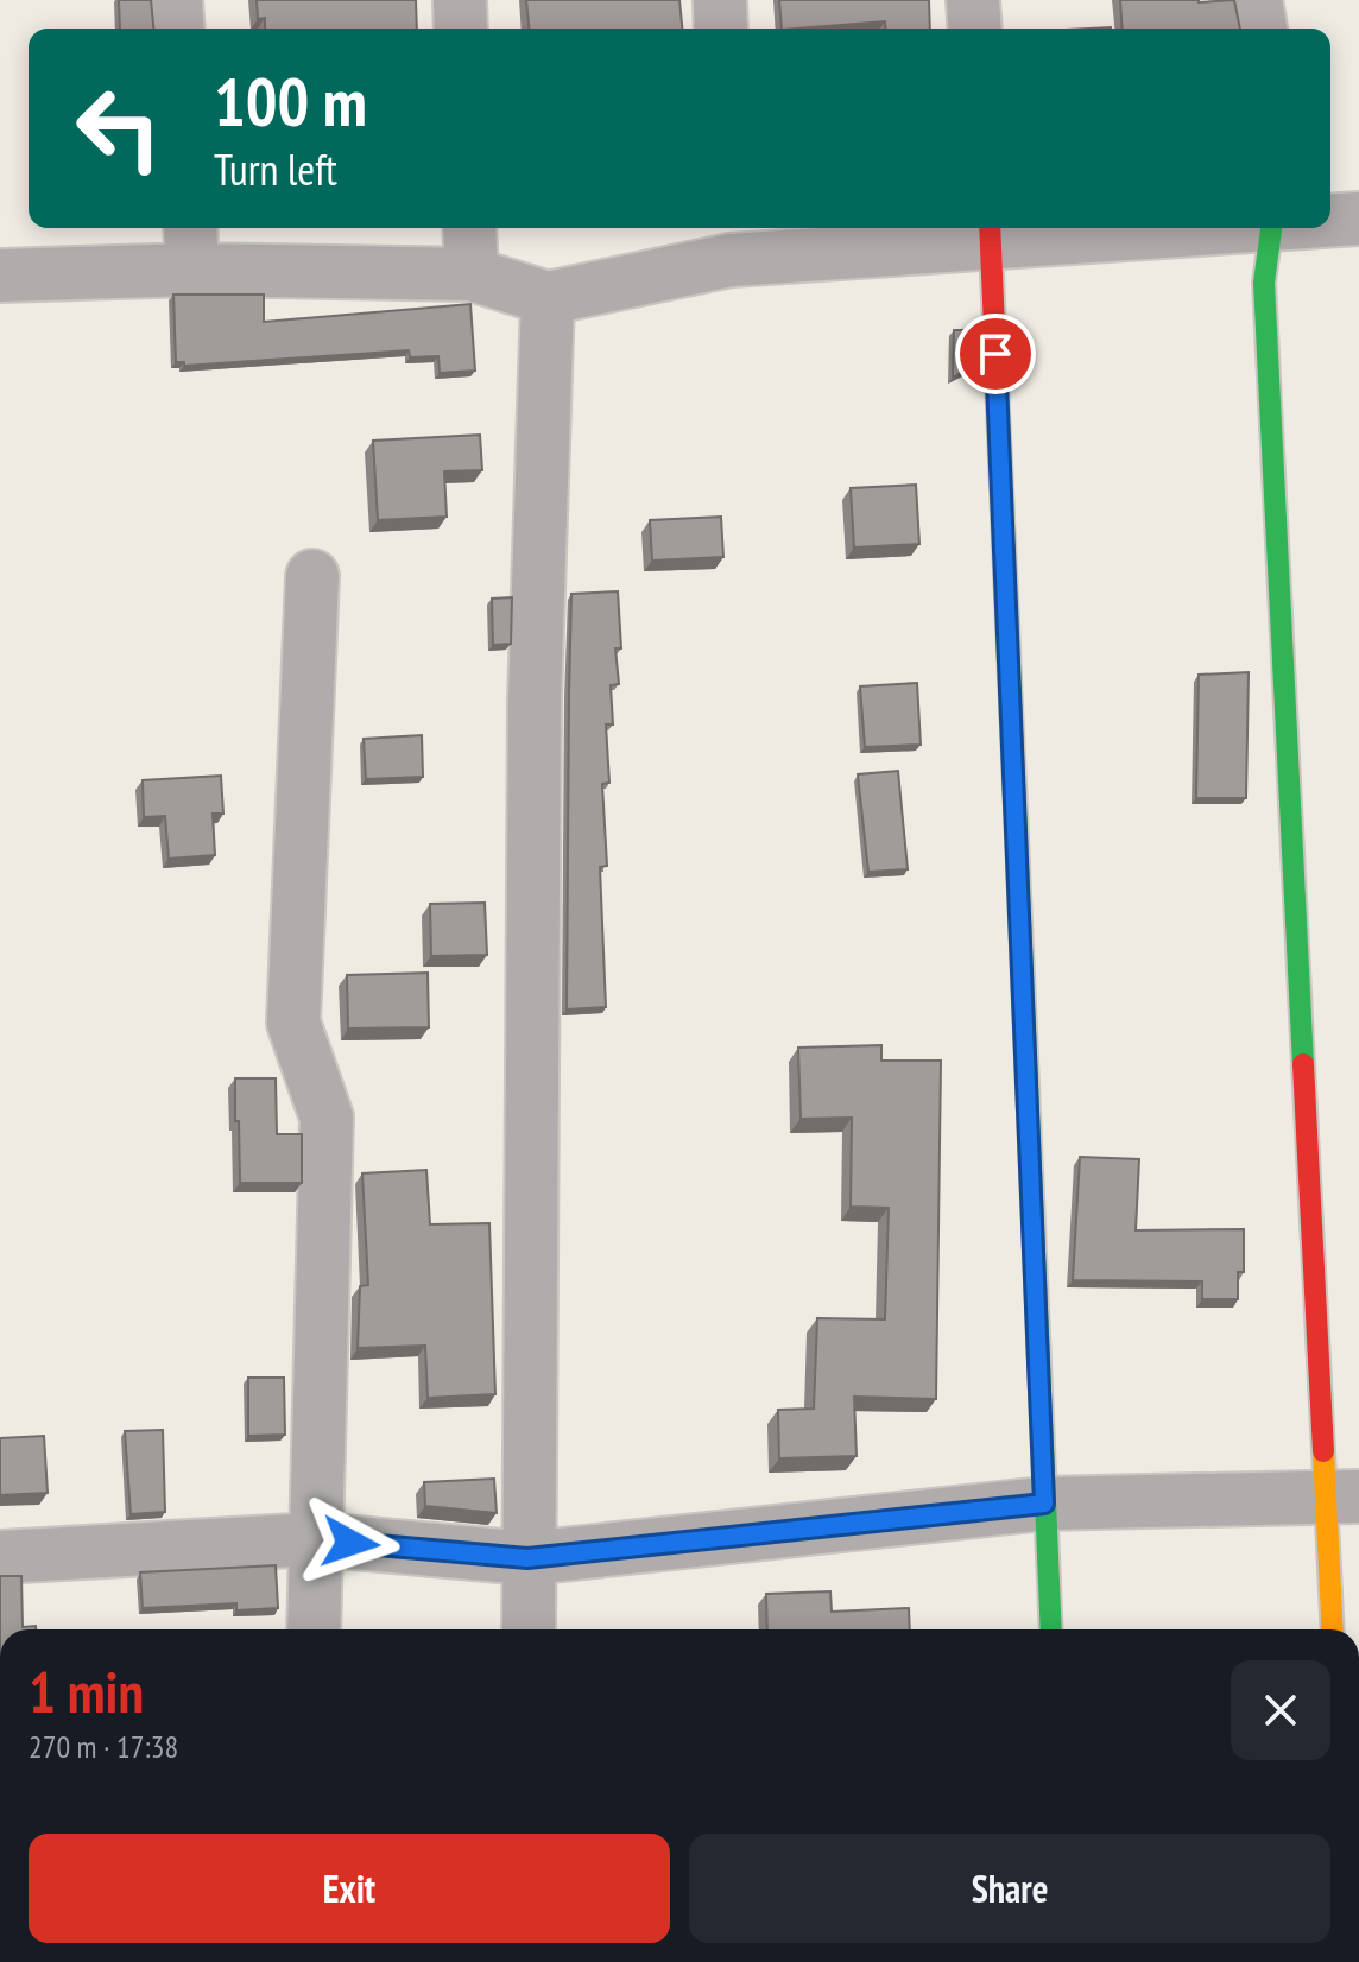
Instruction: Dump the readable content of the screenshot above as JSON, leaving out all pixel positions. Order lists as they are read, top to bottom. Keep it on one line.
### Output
{"page":{"turn":["100 m","Turn left"],"heading":["1 min","270 m · 17:38"],"buttons":["Exit","Share"]}}
